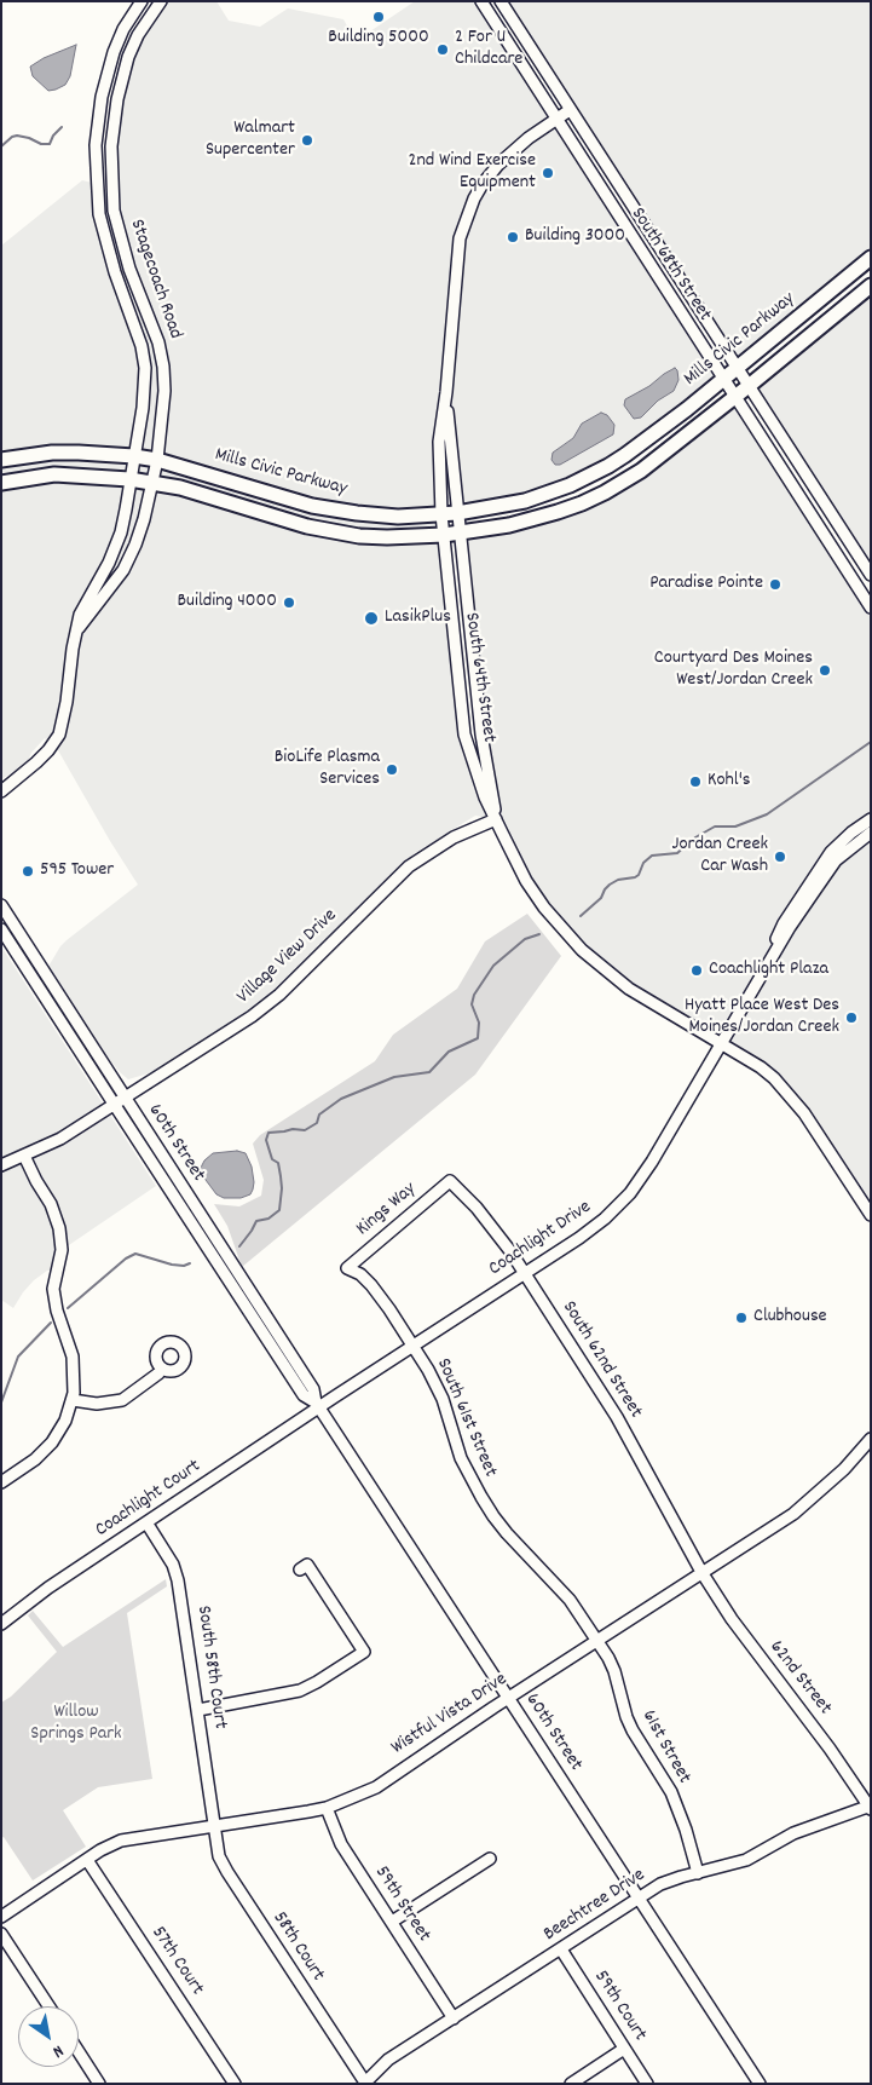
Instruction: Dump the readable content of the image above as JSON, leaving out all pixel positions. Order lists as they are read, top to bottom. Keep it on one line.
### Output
{"streets":{"main road":["Mills Civic Parkway"],"street":["South 68th Street","Stagecoach Road","South 64th Street","Village View Drive","60th Street","Kings Way","Coachlight Drive","South 62nd Street","South 61st Street","Coachlight Court","South 58th Court","62nd Street","Wistful Vista Drive","61st Street","59th Street","Beechtree Drive","58th Court","57th Court","59th Court"]},"crossings":[["South 68th Street","Mills Civic Parkway"],["South 68th Street","South 64th Street"],["Stagecoach Road","Mills Civic Parkway"],["Mills Civic Parkway","South 64th Street"],["South 64th Street","Village View Drive"],["South 64th Street","Coachlight Drive"],["Village View Drive","60th Street"],["60th Street","Coachlight Drive"],["60th Street","Coachlight Court"],["60th Street","Wistful Vista Drive"],["60th Street","Beechtree Drive"],["Kings Way","South 62nd Street"],["Kings Way","South 61st Street"],["Coachlight Drive","South 62nd Street"],["Coachlight Drive","South 61st Street"],["Coachlight Drive","Coachlight Court"],["South 62nd Street","62nd Street"],["South 62nd Street","Wistful Vista Drive"],["South 61st Street","Wistful Vista Drive"],["South 61st Street","61st Street"],["Coachlight Court","South 58th Court"],["South 58th Court","Wistful Vista Drive"],["South 58th Court","58th Court"],["62nd Street","Wistful Vista Drive"],["62nd Street","Beechtree Drive"],["Wistful Vista Drive","61st Street"],["Wistful Vista Drive","59th Street"],["Wistful Vista Drive","58th Court"],["Wistful Vista Drive","57th Court"],["61st Street","Beechtree Drive"],["59th Street","Beechtree Drive"],["Beechtree Drive","58th Court"],["Beechtree Drive","59th Court"]],"parks":["Willow Springs Park"],"places":["Building 5000","2 For U Childcare","Walmart Supercenter","2nd Wind Exercise Equipment","Building 3000","Paradise Pointe","Building 4000","LasikPlus","Courtyard Des Moines West/Jordan Creek","BioLife Plasma Services","Kohl's","Jordan Creek Car Wash","595 Tower","Coachlight Plaza","Hyatt Place West Des Moines/Jordan Creek","Clubhouse"],"north":"bottom right"}
